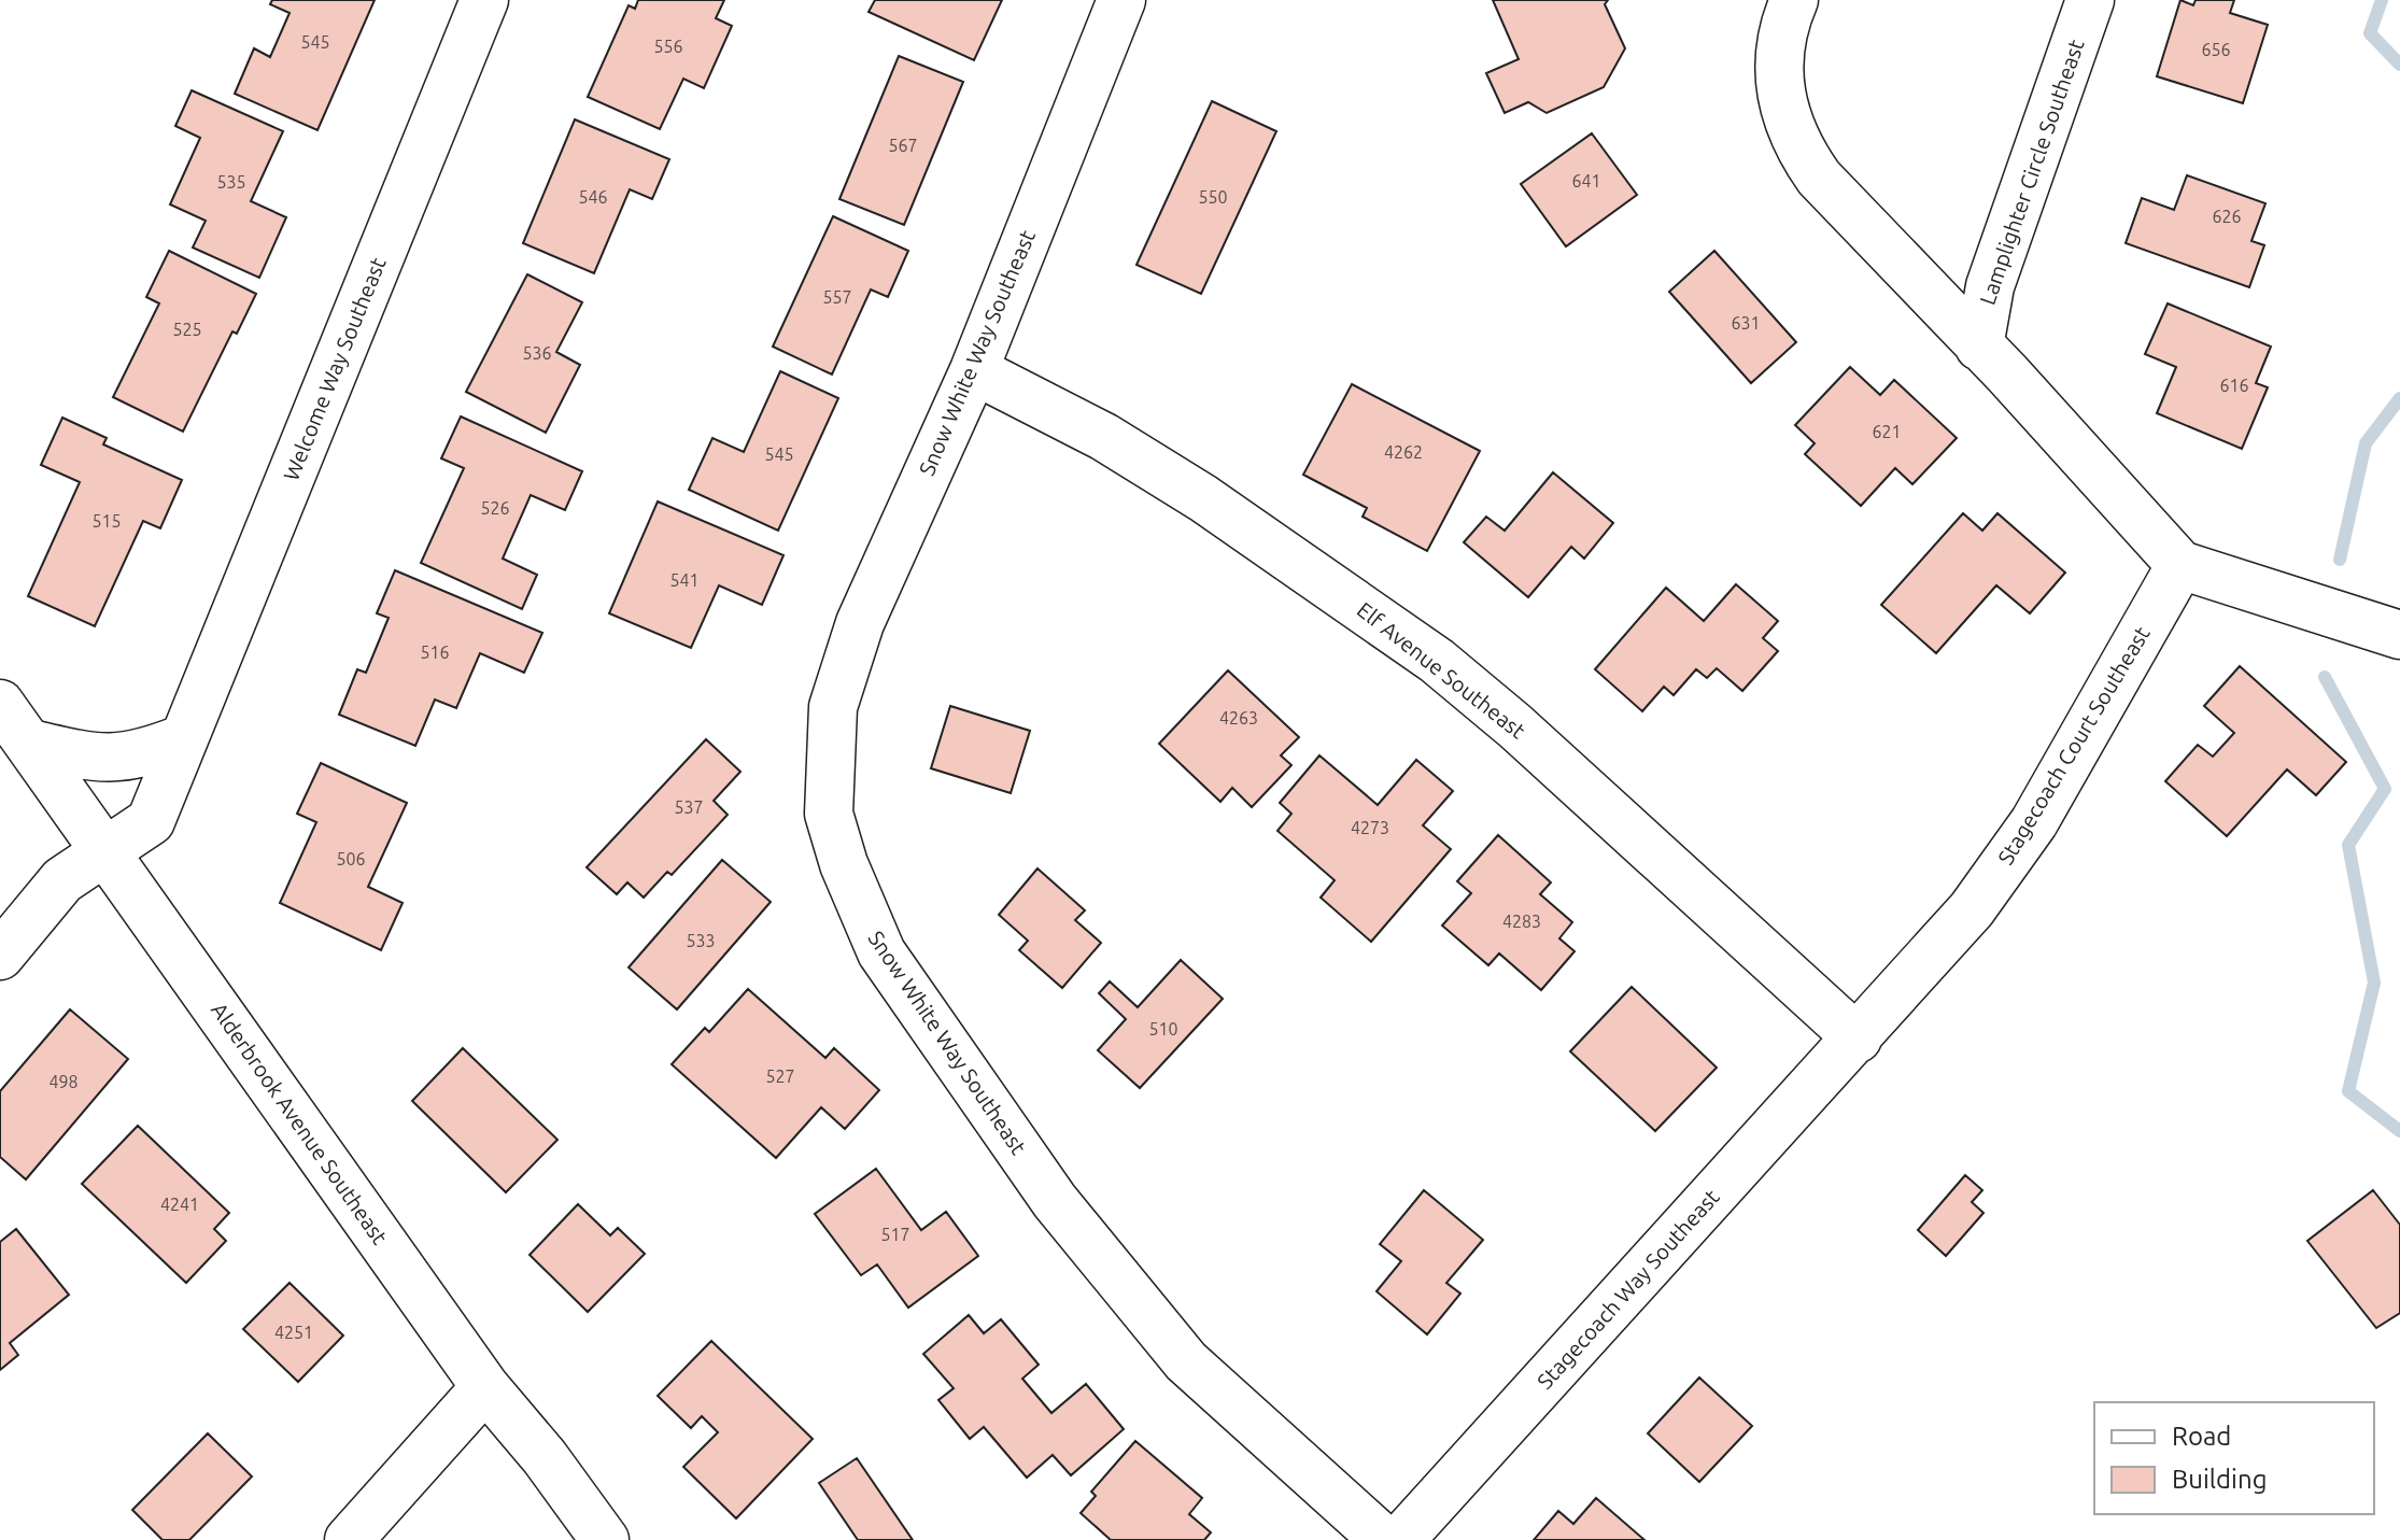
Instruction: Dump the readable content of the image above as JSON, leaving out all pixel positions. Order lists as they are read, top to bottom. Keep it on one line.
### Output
{"streets":{"street":["Lamplighter Circle Southeast","Snow White Way Southeast","Welcome Way Southeast","Elf Avenue Southeast","Stagecoach Court Southeast","Alderbrook Avenue Southeast","Stagecoach Way Southeast"]},"crossings":[["Lamplighter Circle Southeast","Stagecoach Court Southeast"],["Snow White Way Southeast","Elf Avenue Southeast"],["Welcome Way Southeast","Alderbrook Avenue Southeast"],["Elf Avenue Southeast","Stagecoach Court Southeast"],["Elf Avenue Southeast","Stagecoach Way Southeast"],["Stagecoach Court Southeast","Stagecoach Way Southeast"]],"house_numbers":["545","556","656","567","641","535","546","550","626","557","631","525","536","616","621","4262","545","526","515","541","516","4263","537","4273","506","4283","533","510","527","498","4241","517","4251"],"legend":["Road","Building"]}
